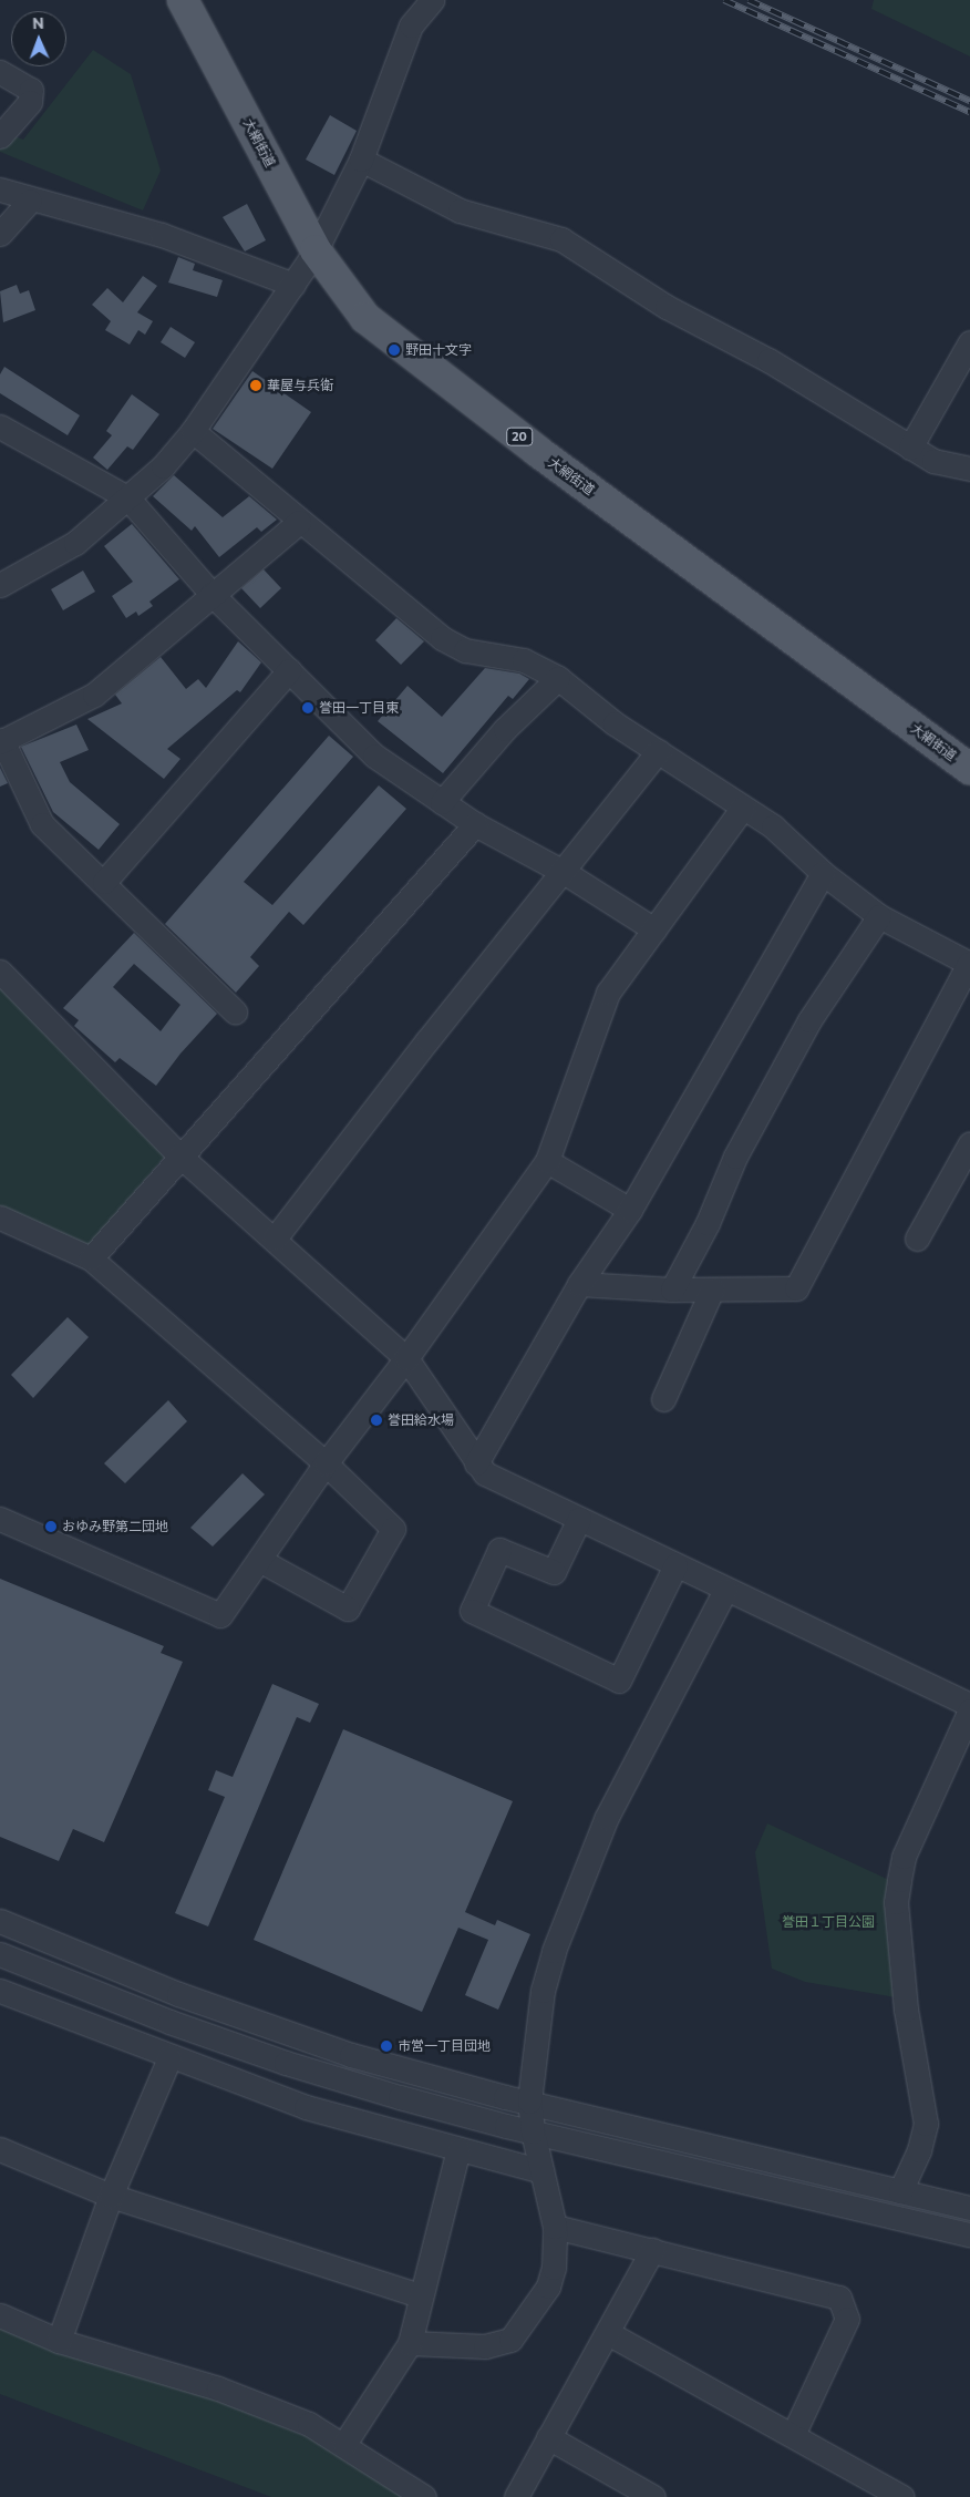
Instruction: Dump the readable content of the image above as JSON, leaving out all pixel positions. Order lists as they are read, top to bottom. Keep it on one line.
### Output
{"streets":{"main road":["大網街道","20"]},"parks":["誉田１丁目公園"],"places":["野田十文字","華屋与兵衛","誉田一丁目東","誉田給水場","おゆみ野第二団地","市営一丁目団地"],"north":"top"}
